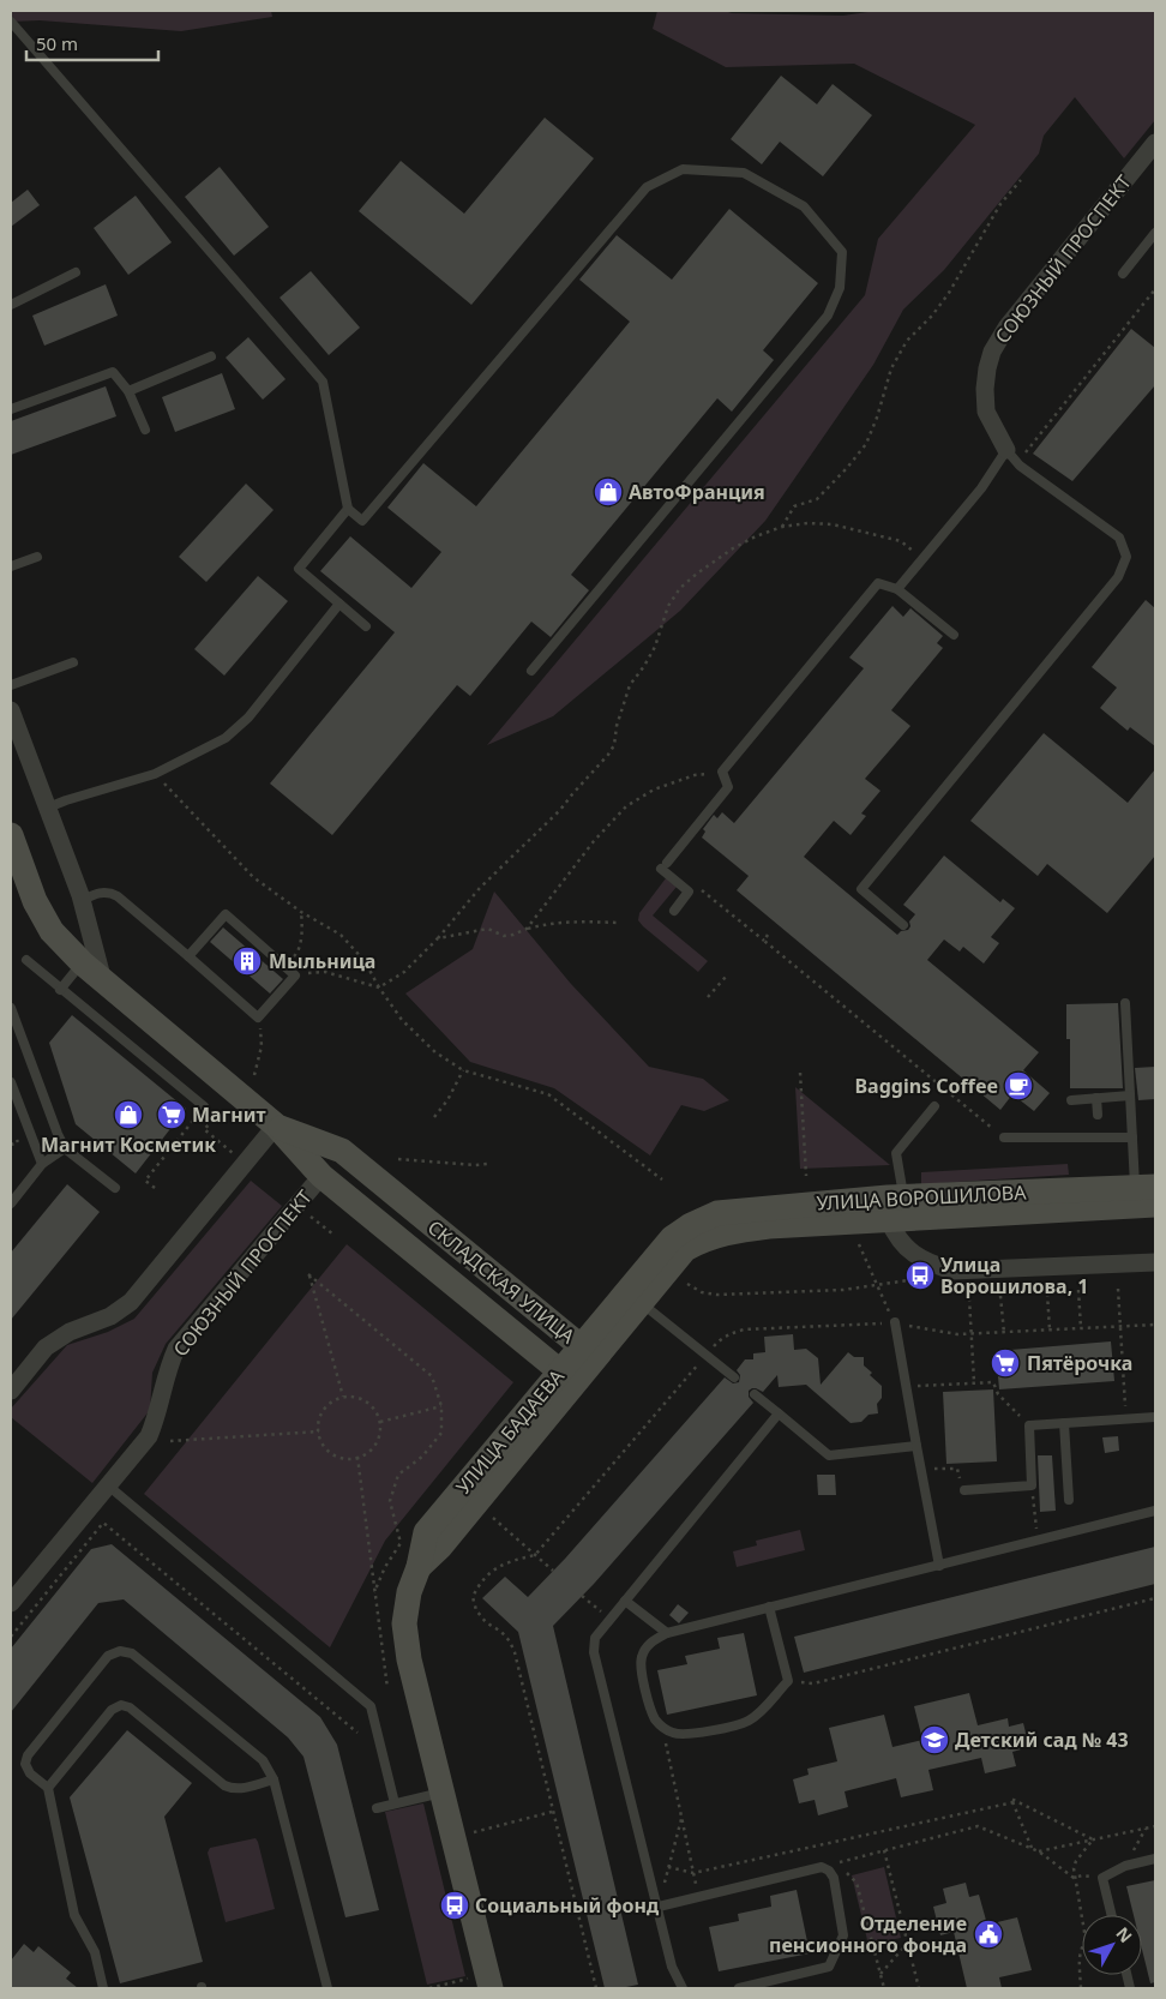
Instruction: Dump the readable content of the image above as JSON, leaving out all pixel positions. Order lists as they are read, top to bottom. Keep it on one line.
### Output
{"streets":{"street":["СОЮЗНЫЙ ПРОСПЕКТ","УЛИЦА ВОРОШИЛОВА","СКЛАДСКАЯ УЛИЦА","УЛИЦА БАДАЕВА"]},"crossings":[["СОЮЗНЫЙ ПРОСПЕКТ","СКЛАДСКАЯ УЛИЦА"],["УЛИЦА ВОРОШИЛОВА","УЛИЦА БАДАЕВА"],["СКЛАДСКАЯ УЛИЦА","УЛИЦА БАДАЕВА"]],"places":{"shop":["АвтоФранция","Магнит Косметик"],"building":["Мыльница"],"cafe":["Baggins Coffee"],"supermarket":["Магнит","Пятёрочка"],"bus stop":["Улица Ворошилова, 1","Социальный фонд"],"school or university":["Детский сад № 43"],"public building":["Отделение пенсионного фонда"]},"scale_bar":"50 m","north":"top right"}
